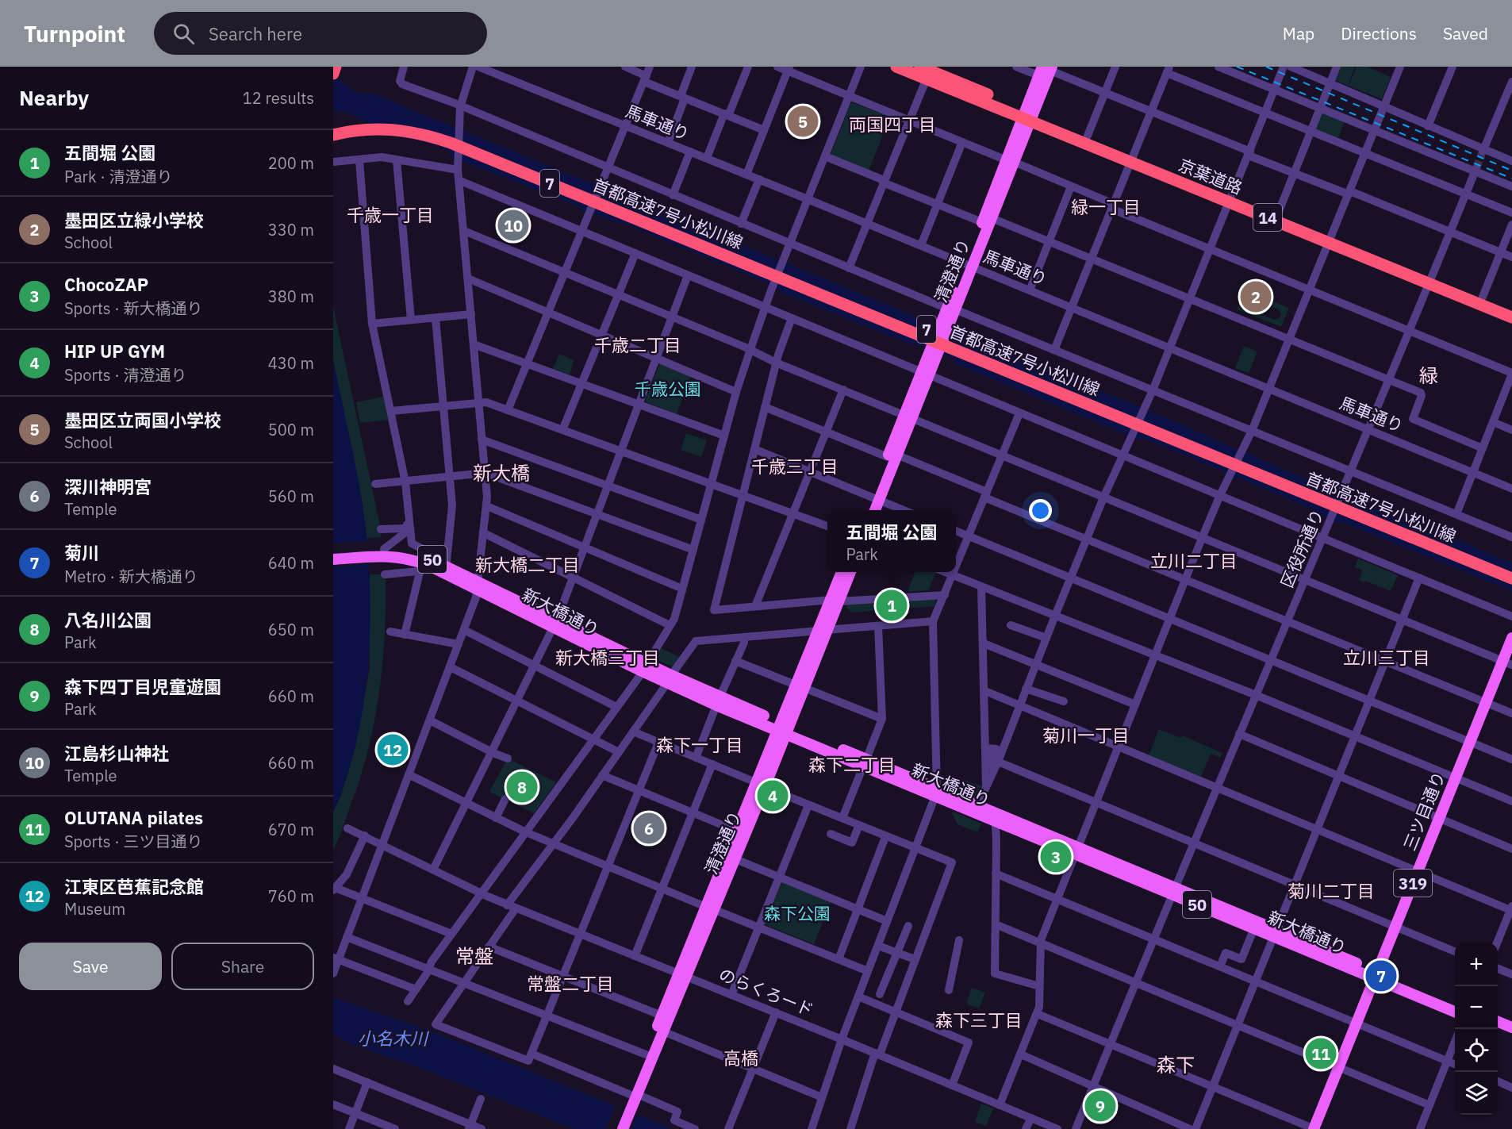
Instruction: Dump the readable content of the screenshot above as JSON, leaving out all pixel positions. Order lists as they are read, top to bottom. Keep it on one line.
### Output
{"streets":{"highway":["京葉道路","7","首都高速7号小松川線","14"],"main road":["清澄通り","50","新大橋通り","三ツ目通り","319"],"street":["馬車通り","区役所通り","のらくろード"]},"crossings":[["馬車通り","清澄通り"],["馬車通り","区役所通り"],["京葉道路","清澄通り"],["京葉道路","区役所通り"],["清澄通り","新大橋通り"],["清澄通り","のらくろード"],["区役所通り","新大橋通り"],["50","新大橋通り"],["新大橋通り","三ツ目通り"]],"districts":["両国四丁目","緑一丁目","千歳一丁目","千歳二丁目","緑","千歳三丁目","新大橋","立川二丁目","新大橋二丁目","新大橋三丁目","立川三丁目","菊川一丁目","森下一丁目","森下二丁目","菊川二丁目","常盤","常盤二丁目","森下三丁目","高橋","森下"],"water":["小名木川"],"parks":["千歳公園","森下公園"],"page":{"header":"Turnpoint","search":"Search here","nav":["Map","Directions","Saved"],"heading":["Nearby","12 results"],"pins":["5","10","2","1","12","8","4","6","3","7","11","9"],"list":[{"mark":"1","name":"五間堀 公園","note":"Park · 清澄通り","value":"200 m"},{"mark":"2","name":"墨田区立緑小学校","note":"School","value":"330 m"},{"mark":"3","name":"ChocoZAP","note":"Sports · 新大橋通り","value":"380 m"},{"mark":"4","name":"HIP UP GYM","note":"Sports · 清澄通り","value":"430 m"},{"mark":"5","name":"墨田区立両国小学校","note":"School","value":"500 m"},{"mark":"6","name":"深川神明宮","note":"Temple","value":"560 m"},{"mark":"7","name":"菊川","note":"Metro · 新大橋通り","value":"640 m"},{"mark":"8","name":"八名川公園","note":"Park","value":"650 m"},{"mark":"9","name":"森下四丁目児童遊園","note":"Park","value":"660 m"},{"mark":"10","name":"江島杉山神社","note":"Temple","value":"660 m"},{"mark":"11","name":"OLUTANA pilates","note":"Sports · 三ツ目通り","value":"670 m"},{"mark":"12","name":"江東区芭蕉記念館","note":"Museum","value":"760 m"}],"popup":["五間堀 公園","Park"],"buttons":["Save","Share"],"map_buttons":["+","−"]}}
